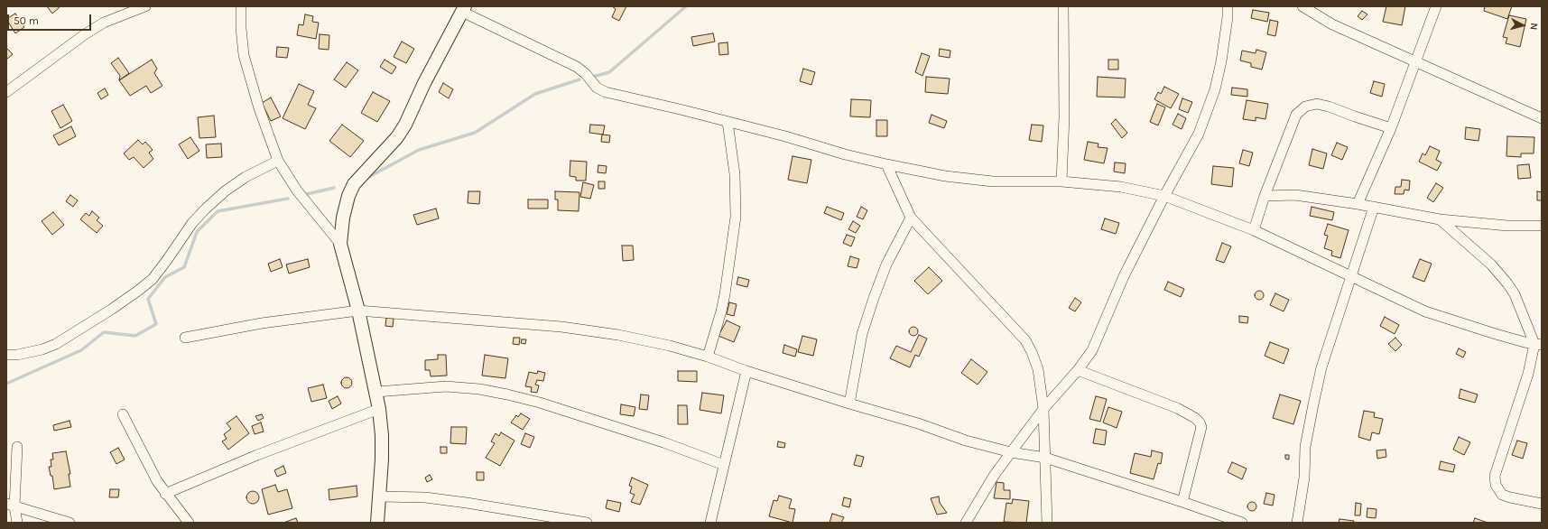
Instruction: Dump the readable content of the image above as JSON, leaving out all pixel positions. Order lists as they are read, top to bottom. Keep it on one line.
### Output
{"scale_bar":"50 m","north":"right"}
